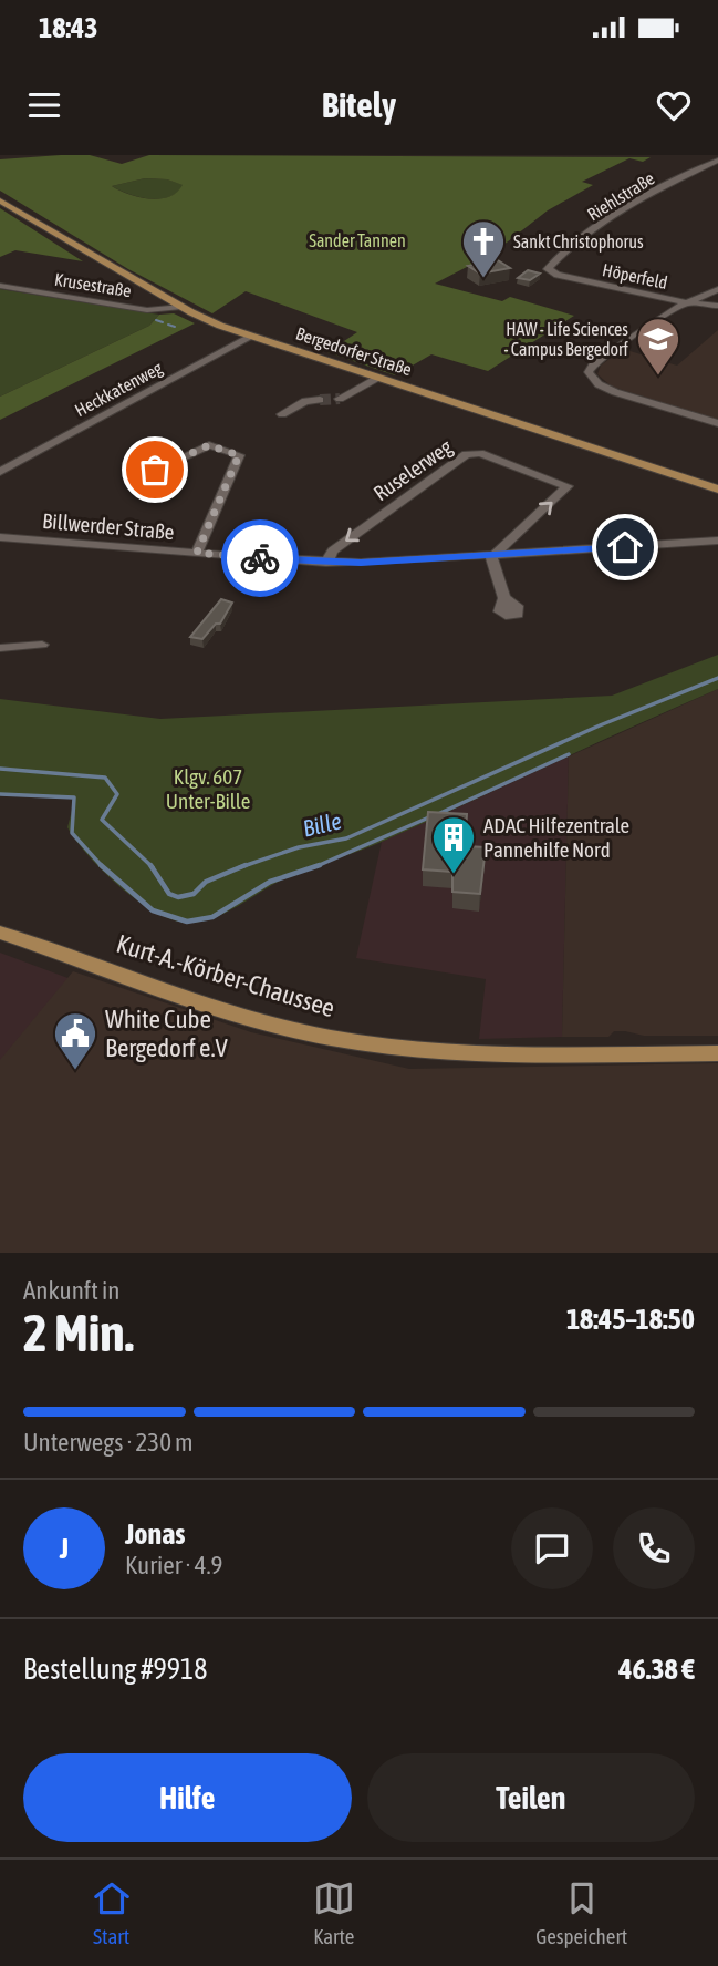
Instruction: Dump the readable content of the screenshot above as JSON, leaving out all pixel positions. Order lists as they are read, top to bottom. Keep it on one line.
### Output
{"streets":{"main road":["Bergedorfer Straße","Kurt-A.-Körber-Chaussee"],"street":["Riehlstraße","Höperfeld","Krusestraße","Heckkatenweg","Ruselerweg","Billwerder Straße"]},"crossings":[["Riehlstraße","Höperfeld"],["Krusestraße","Bergedorfer Straße"],["Bergedorfer Straße","Heckkatenweg"],["Ruselerweg","Billwerder Straße"]],"water":["Bille"],"parks":["Sander Tannen","Klgv. 607 Unter-Bille"],"places":{"church":["Sankt Christophorus"],"school or university":["HAW - Life Sciences - Campus Bergedorf"],"building":["ADAC Hilfezentrale Pannehilfe Nord"],"public building":["White Cube Bergedorf e.V"]},"page":{"status":"18:43","header":"Bitely","heading":["2 Min.","Ankunft in","18:45–18:50"],"panel":["Jonas","Kurier · 4.9","Bestellung #9918","46.38 €"],"bar":"Unterwegs · 230 m","round":"J","buttons":["Hilfe","Teilen"],"tabs":["Start","Karte","Gespeichert"]}}
